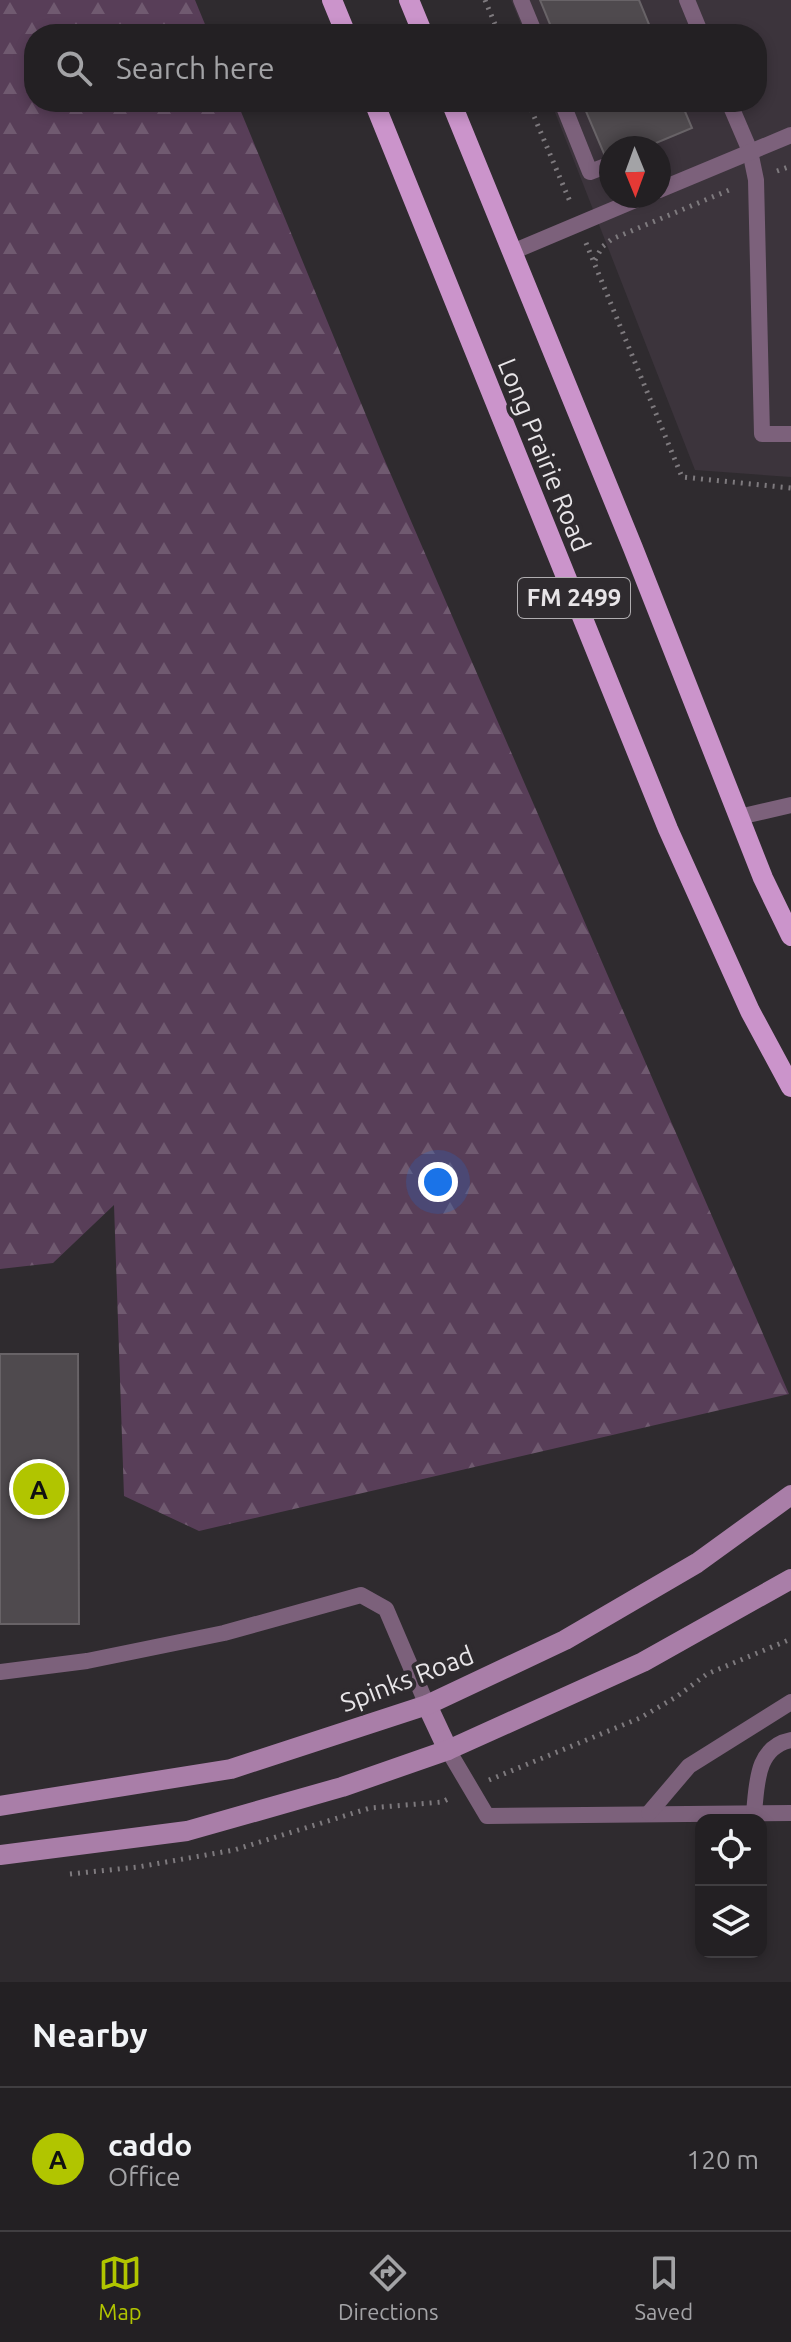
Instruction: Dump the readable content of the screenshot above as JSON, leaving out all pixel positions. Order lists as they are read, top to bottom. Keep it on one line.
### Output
{"streets":{"main road":["Long Prairie Road","FM 2499","Spinks Road"]},"north":"bottom","page":{"search":"Search here","pins":"A","heading":"Nearby","list":[{"mark":"A","name":"caddo","note":"Office","value":"120 m"}],"nav":["Map","Directions","Saved"]}}
